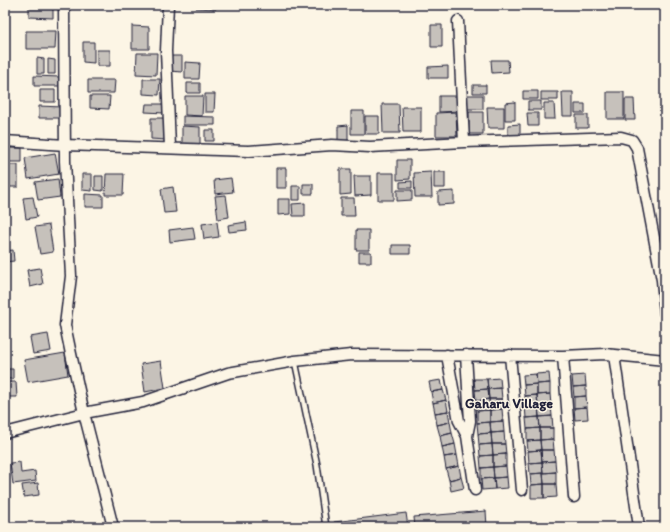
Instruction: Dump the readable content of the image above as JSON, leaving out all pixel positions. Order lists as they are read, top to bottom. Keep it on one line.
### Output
{"districts":["Gaharu Village"]}
